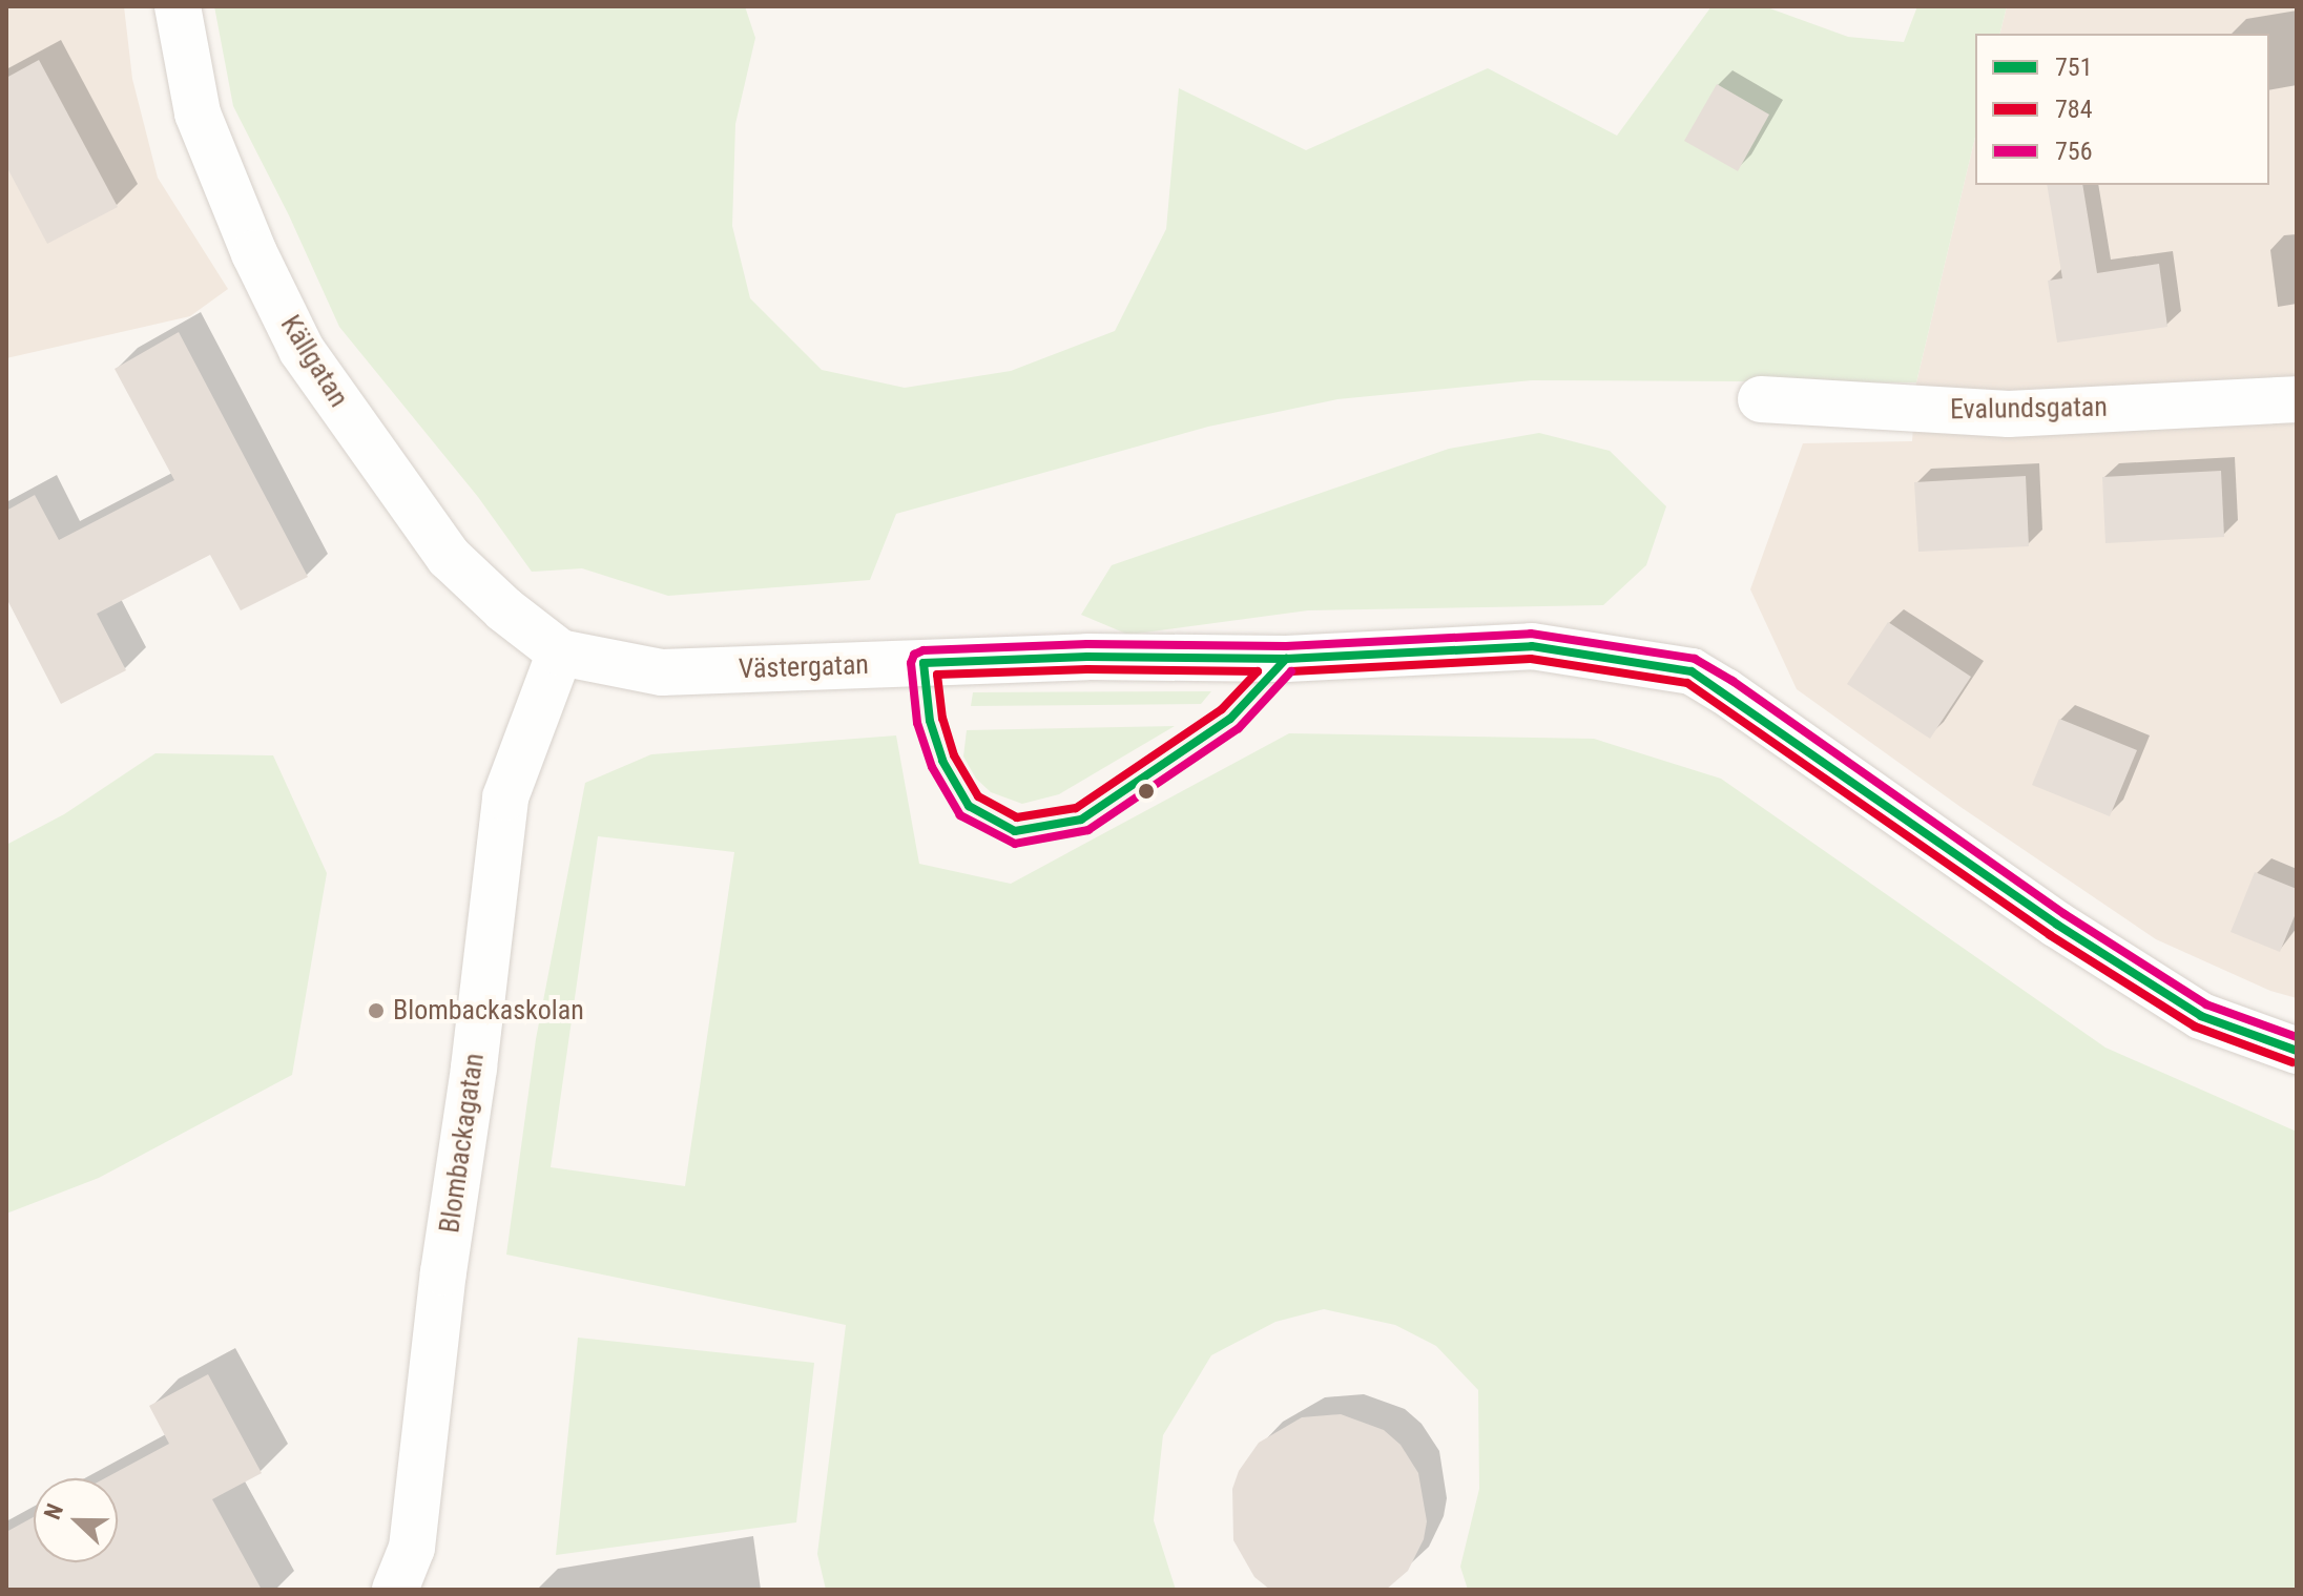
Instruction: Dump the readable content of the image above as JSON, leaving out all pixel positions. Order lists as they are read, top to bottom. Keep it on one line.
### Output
{"streets":{"street":["Källgatan","Evalundsgatan","Västergatan","Blombackagatan"]},"crossings":[["Källgatan","Västergatan"],["Källgatan","Blombackagatan"],["Västergatan","Blombackagatan"]],"places":["Blombackaskolan"],"lines":["transit line 756","transit line 751","transit line 784"],"legend":["751","784","756"],"north":"left"}
